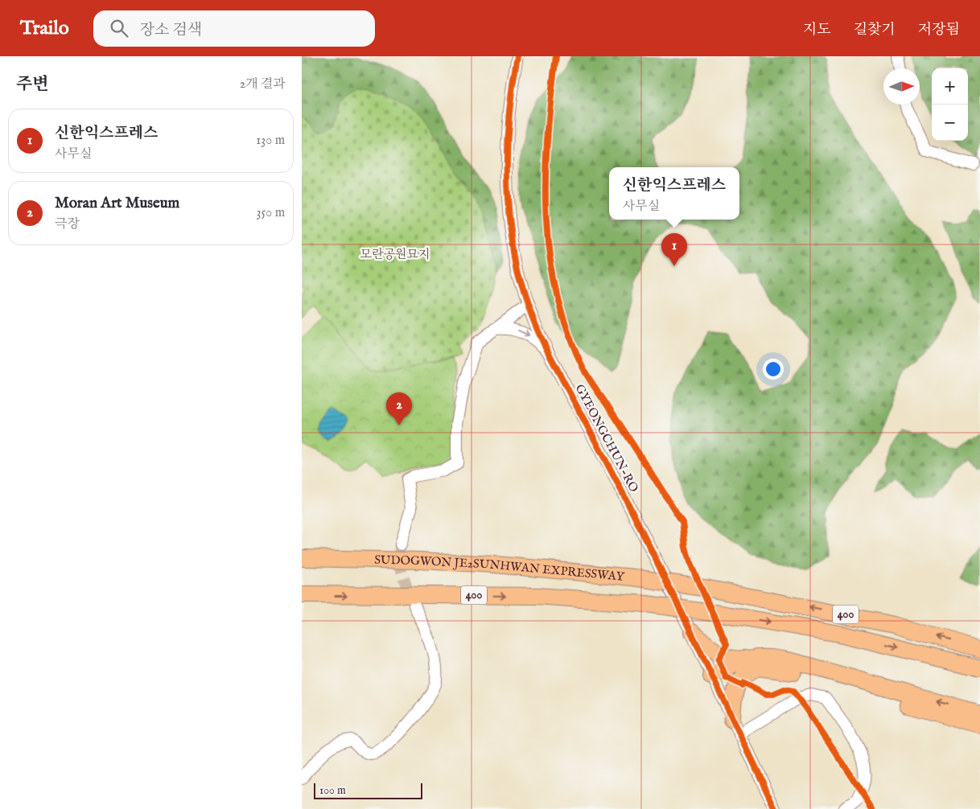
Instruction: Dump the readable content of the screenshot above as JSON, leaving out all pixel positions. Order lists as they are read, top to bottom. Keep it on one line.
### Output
{"streets":{"highway":["SUDOGWON JE2SUNHWAN EXPRESSWAY","400"],"street":["GYEONGCHUN-RO"]},"parks":["모란공원묘지"],"scale_bar":"100 m","north":"right","page":{"header":"Trailo","search":"장소 검색","nav":["지도","길찾기","저장됨"],"heading":["주변","2개 결과"],"map_buttons":["+","−"],"list":[{"mark":"1","name":"신한익스프레스","note":"사무실","value":"130 m"},{"mark":"2","name":"Moran Art Museum","note":"극장","value":"350 m"}],"popup":["신한익스프레스","사무실"],"pins":["1","2"],"scale":"100 m"}}
